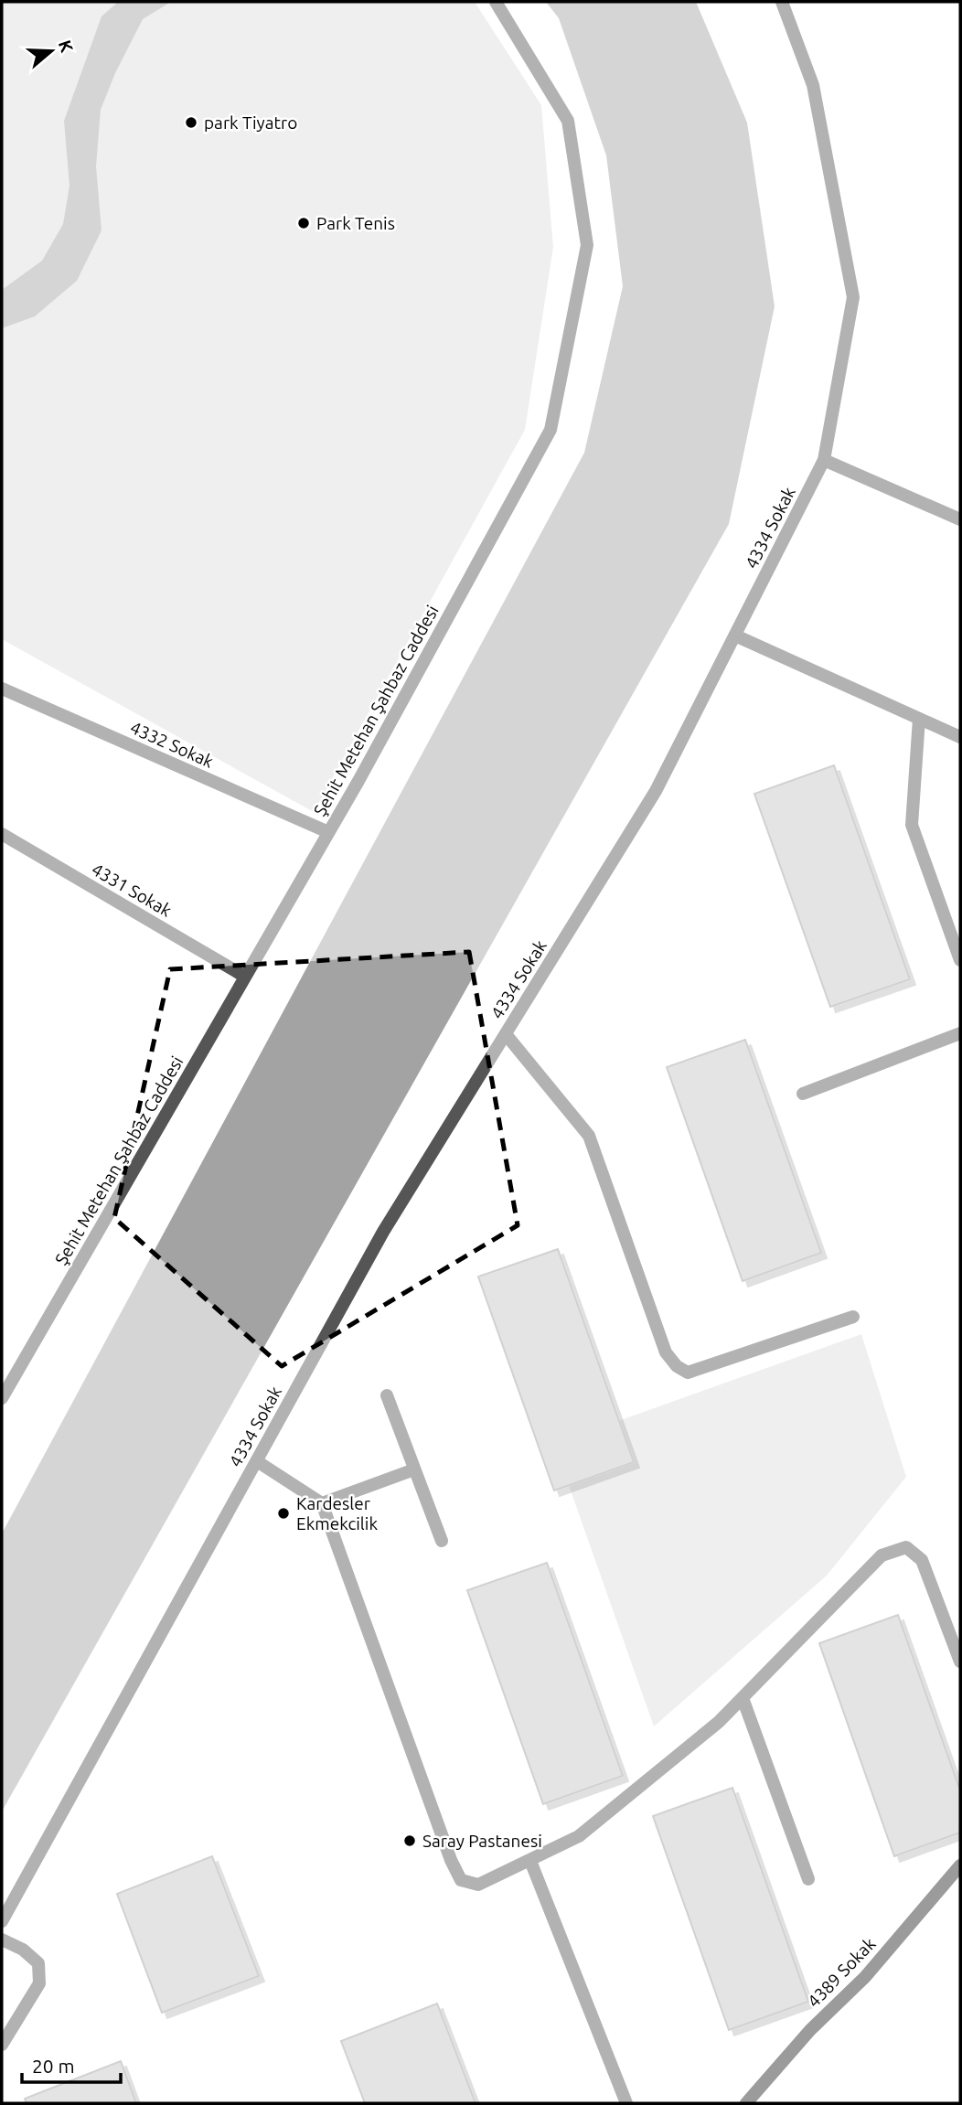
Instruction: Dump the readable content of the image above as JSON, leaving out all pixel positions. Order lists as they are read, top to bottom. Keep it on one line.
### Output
{"streets":{"main road":["4389 Sokak"],"street":["4334 Sokak","Şehit Metehan Şahbaz Caddesi","4332 Sokak","4331 Sokak"]},"crossings":[["Şehit Metehan Şahbaz Caddesi","4332 Sokak"],["Şehit Metehan Şahbaz Caddesi","4331 Sokak"]],"places":["park Tiyatro","Park Tenis","Kardesler Ekmekcilik","Saray Pastanesi"],"scale_bar":"20 m","north":"right"}
